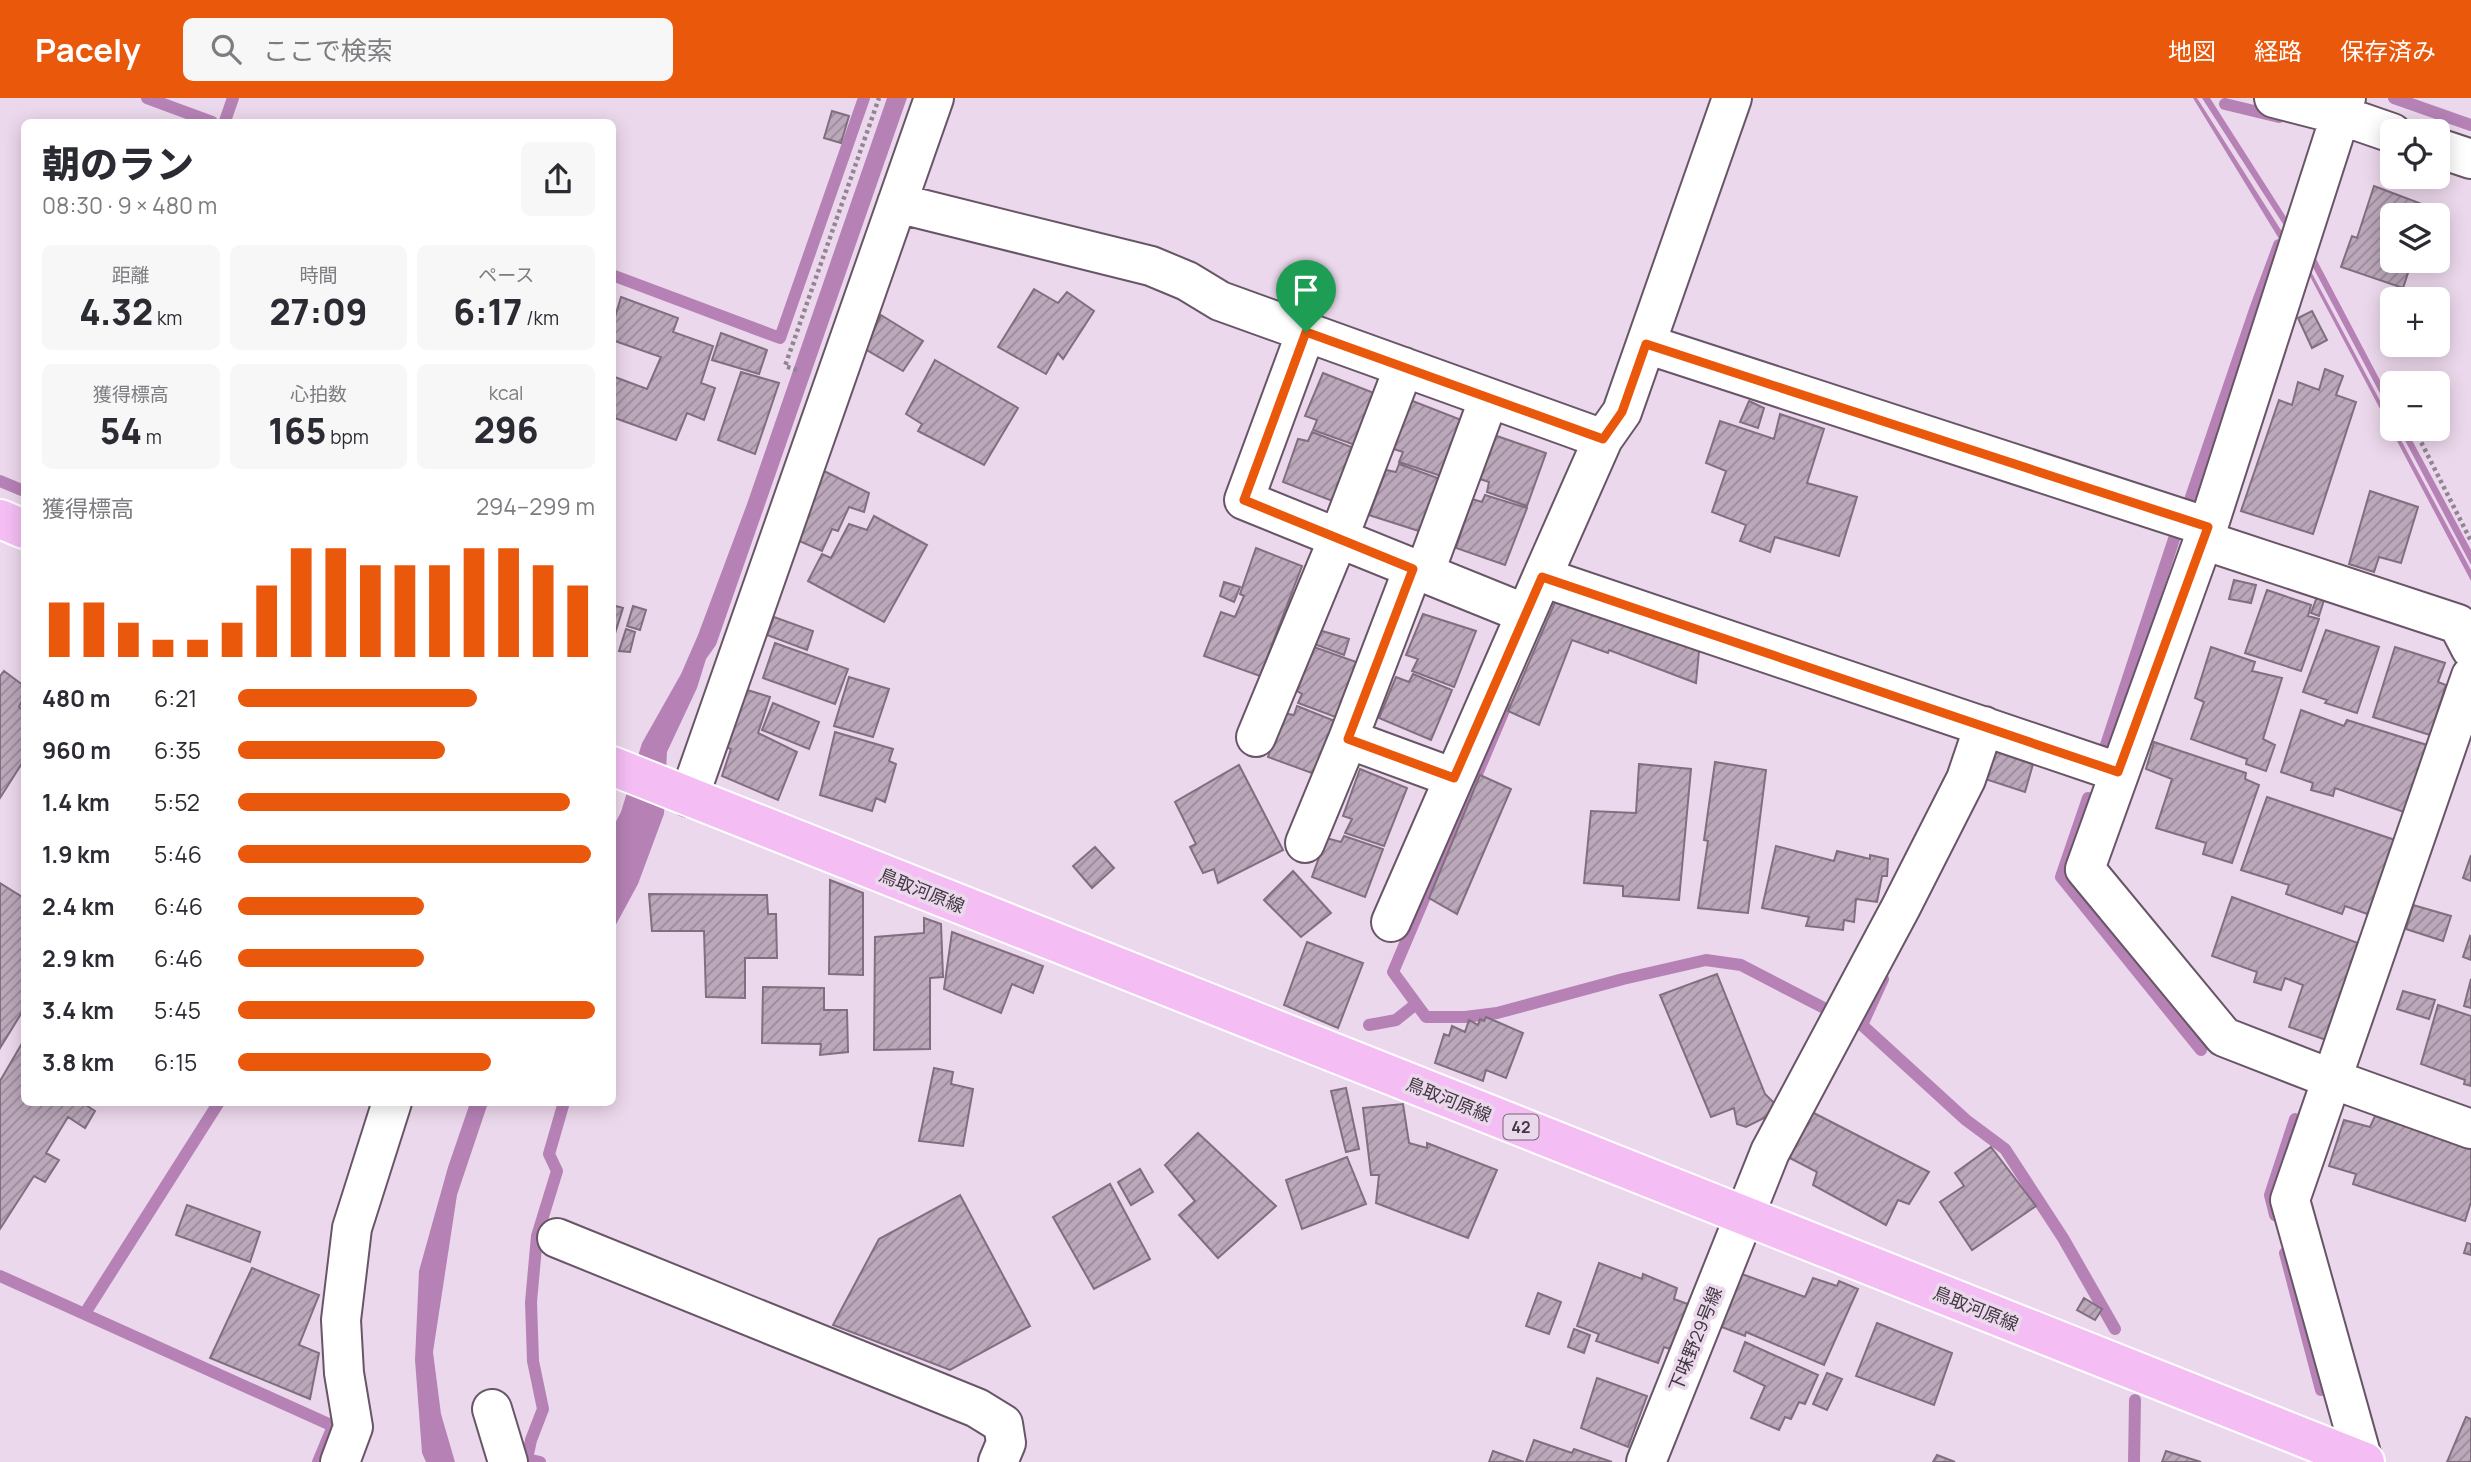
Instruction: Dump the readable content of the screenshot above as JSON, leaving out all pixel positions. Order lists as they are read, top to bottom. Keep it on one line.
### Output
{"streets":{"main road":["鳥取河原線","42"],"street":["下味野29号線"]},"crossings":[["鳥取河原線","下味野29号線"]],"page":{"header":"Pacely","search":"ここで検索","nav":["地図","経路","保存済み"],"map_buttons":["+","−"],"heading":["朝のラン","08:30 · 9 × 480 m"],"stats":[["距離","4.32 km"],["時間","27:09"],["ペース","6:17 /km"],["獲得標高","54 m"],["心拍数","165 bpm"],["kcal","296"]],"chart":["獲得標高","294–299 m"],"list":[{"name":"480 m","note":"6:21"},{"name":"960 m","note":"6:35"},{"name":"1.4 km","note":"5:52"},{"name":"1.9 km","note":"5:46"},{"name":"2.4 km","note":"6:46"},{"name":"2.9 km","note":"6:46"},{"name":"3.4 km","note":"5:45"},{"name":"3.8 km","note":"6:15"}]}}
